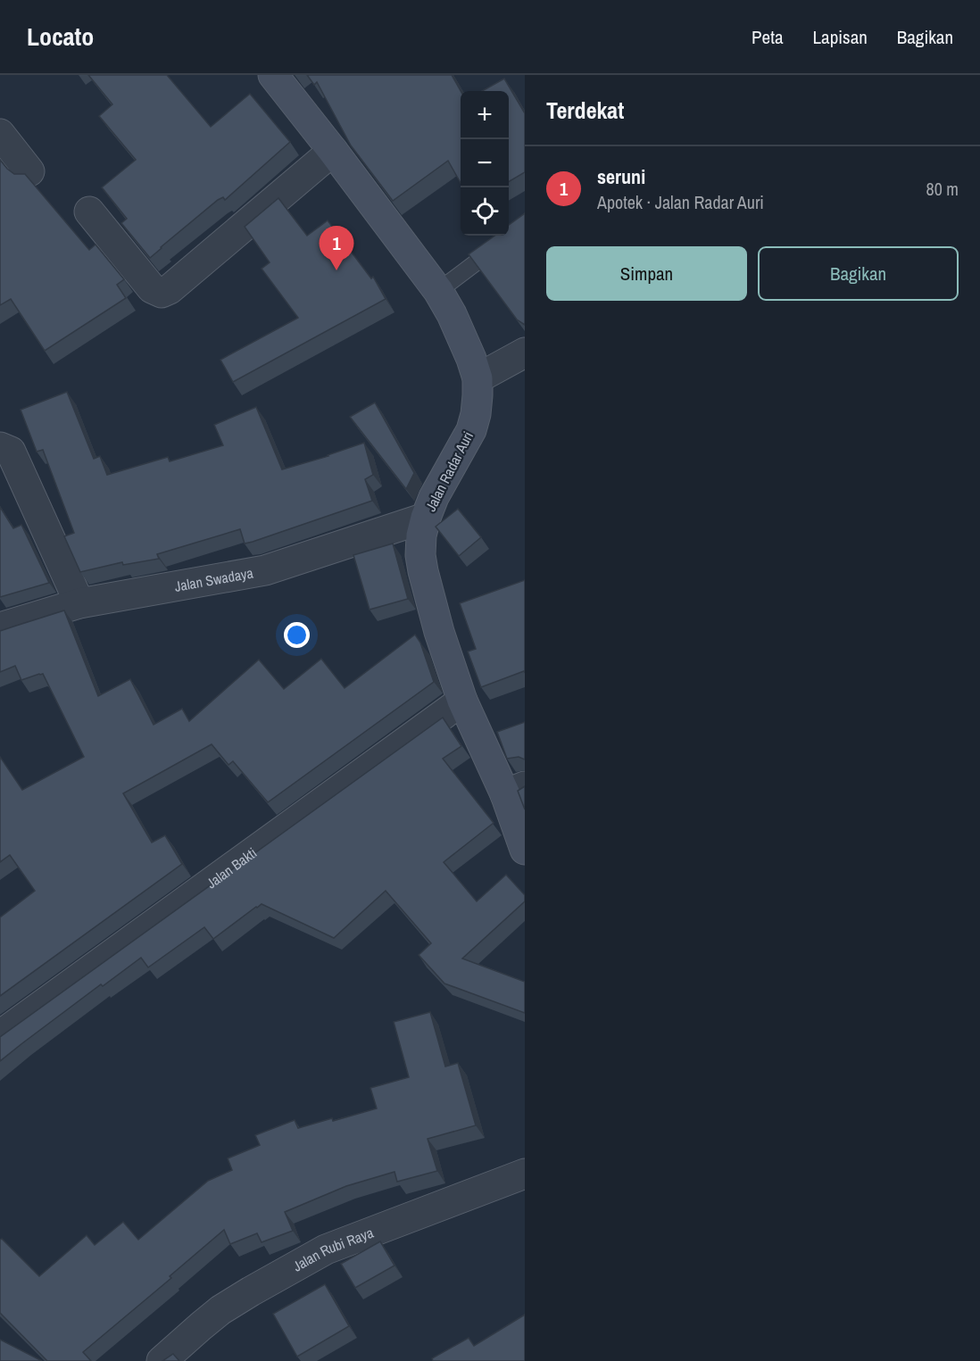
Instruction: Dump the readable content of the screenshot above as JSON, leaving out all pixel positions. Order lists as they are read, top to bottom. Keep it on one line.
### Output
{"streets":{"main road":["Jalan Radar Auri"],"street":["Jalan Swadaya","Jalan Bakti","Jalan Rubi Raya"]},"crossings":[["Jalan Radar Auri","Jalan Swadaya"],["Jalan Radar Auri","Jalan Bakti"]],"page":{"header":"Locato","nav":["Peta","Lapisan","Bagikan"],"heading":"Terdekat","map_buttons":["+","−"],"list":[{"mark":"1","name":"seruni","note":"Apotek · Jalan Radar Auri","value":"80 m"}],"pins":"1","buttons":["Simpan","Bagikan"]}}
